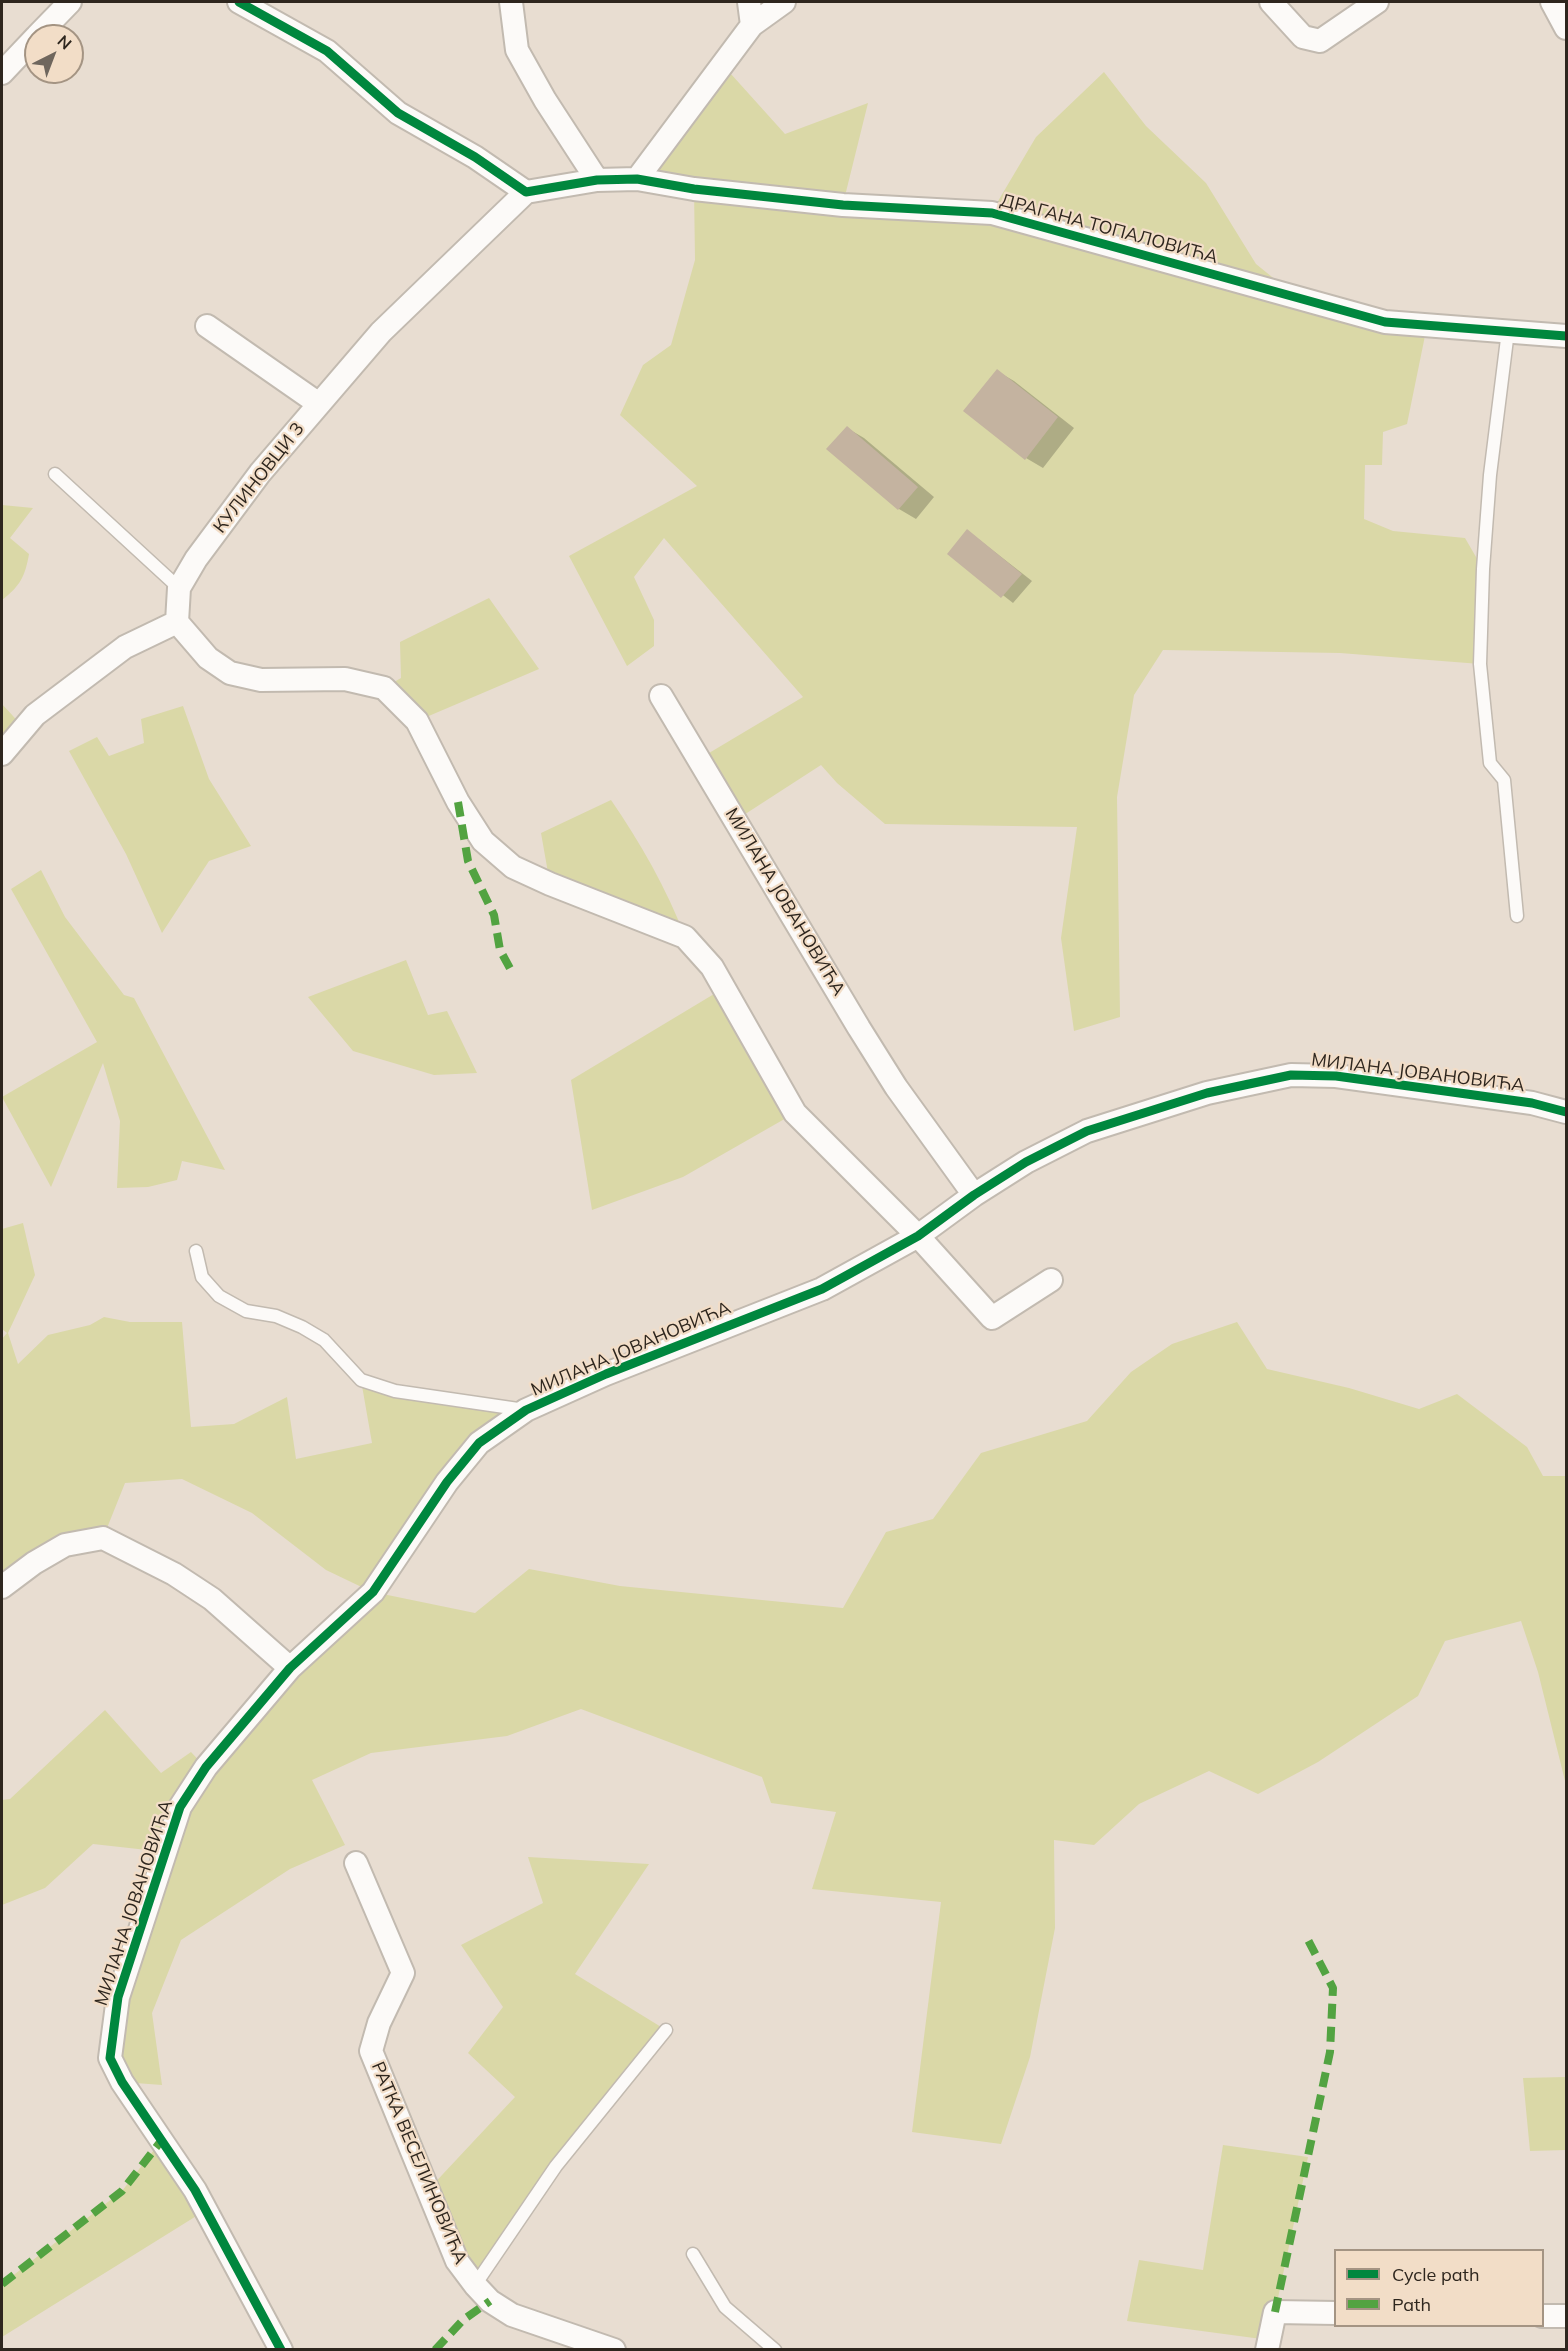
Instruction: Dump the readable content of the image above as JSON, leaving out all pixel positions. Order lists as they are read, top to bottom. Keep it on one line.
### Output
{"streets":{"street":["ДРАГАНА ТОПАЛОВИЋА","КУЛИНОВЦИ 3","МИЛАНА ЈОВАНОВИЋА","РАТКА ВЕСЕЛИНОВИЋА"]},"crossings":[["ДРАГАНА ТОПАЛОВИЋА","КУЛИНОВЦИ 3"]],"legend":["Cycle path","Path"],"north":"top right"}
